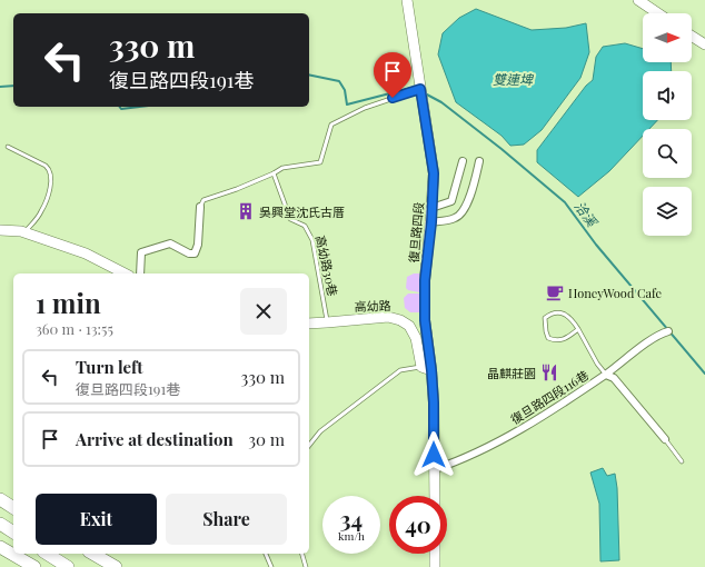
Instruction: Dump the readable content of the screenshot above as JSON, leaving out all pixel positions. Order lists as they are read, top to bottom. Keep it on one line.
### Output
{"streets":{"street":["復旦路四段","高幼路","復旦路四段116巷"],"lane":["高幼路30巷"]},"crossings":[["復旦路四段","高幼路"],["復旦路四段","復旦路四段116巷"],["高幼路30巷","高幼路"]],"water":["雙連埤","洽溪"],"places":{"building":["吳興堂沈氏古厝"],"cafe":["HoneyWood Cafe"],"restaurant":["晶麒莊園"]},"north":"right","page":{"turn":["330 m","復旦路四段191巷"],"heading":["1 min","360 m · 13:55"],"list":[{"name":"Turn left","note":"復旦路四段191巷","value":"330 m"},{"name":"Arrive at destination","value":"30 m"}],"buttons":["Exit","Share"],"speed":"34 km/h","limit":"40"}}
